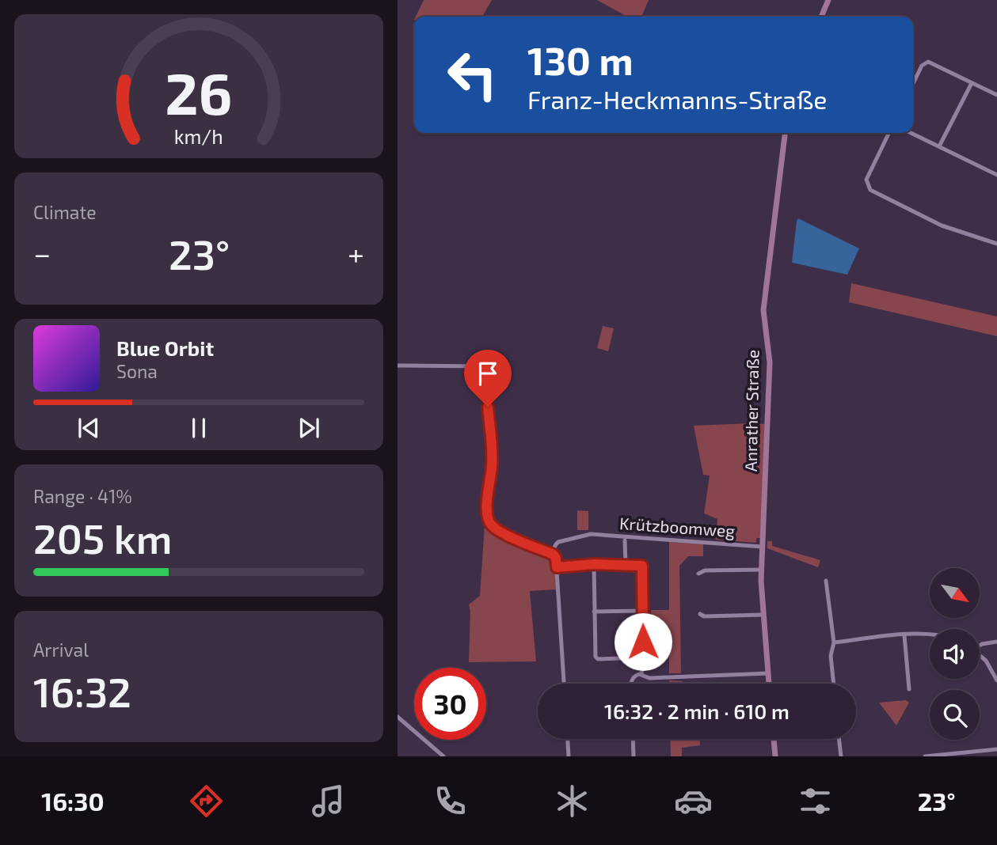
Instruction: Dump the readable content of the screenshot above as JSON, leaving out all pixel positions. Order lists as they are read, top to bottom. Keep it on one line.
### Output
{"streets":{"main road":["Anrather Straße"],"street":["Krützboomweg"]},"crossings":[["Anrather Straße","Krützboomweg"]],"north":"bottom right","page":{"turn":["130 m","Franz-Heckmanns-Straße"],"tile":["Climate",["Range · 41%","205 km"],["Arrival","16:32"]],"heat":["−","23°","+"],"song":["Blue Orbit","Sona"],"limit":"30","trip":"16:32 · 2 min · 610 m","tabs":["16:30","23°"],"gauge":["26","km/h"]}}
